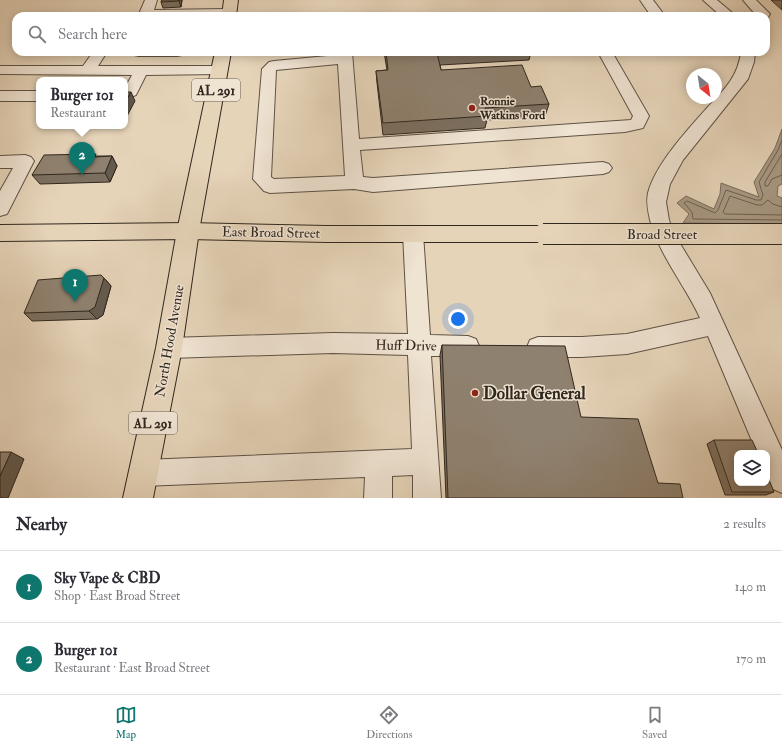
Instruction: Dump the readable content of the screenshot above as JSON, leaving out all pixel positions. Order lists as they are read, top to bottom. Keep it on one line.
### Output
{"streets":{"main road":["AL 291","East Broad Street","Broad Street","North Hood Avenue"],"street":["Huff Drive"]},"crossings":[["AL 291","East Broad Street"],["AL 291","North Hood Avenue"],["East Broad Street","Broad Street"],["East Broad Street","North Hood Avenue"],["North Hood Avenue","Huff Drive"]],"places":["Ronnie Watkins Ford","Dollar General"],"north":"bottom right","page":{"search":"Search here","popup":["Burger 101","Restaurant"],"pins":["2","1"],"heading":["Nearby","2 results"],"list":[{"mark":"1","name":"Sky Vape & CBD","note":"Shop · East Broad Street","value":"140 m"},{"mark":"2","name":"Burger 101","note":"Restaurant · East Broad Street","value":"170 m"}],"nav":["Map","Directions","Saved"]}}
